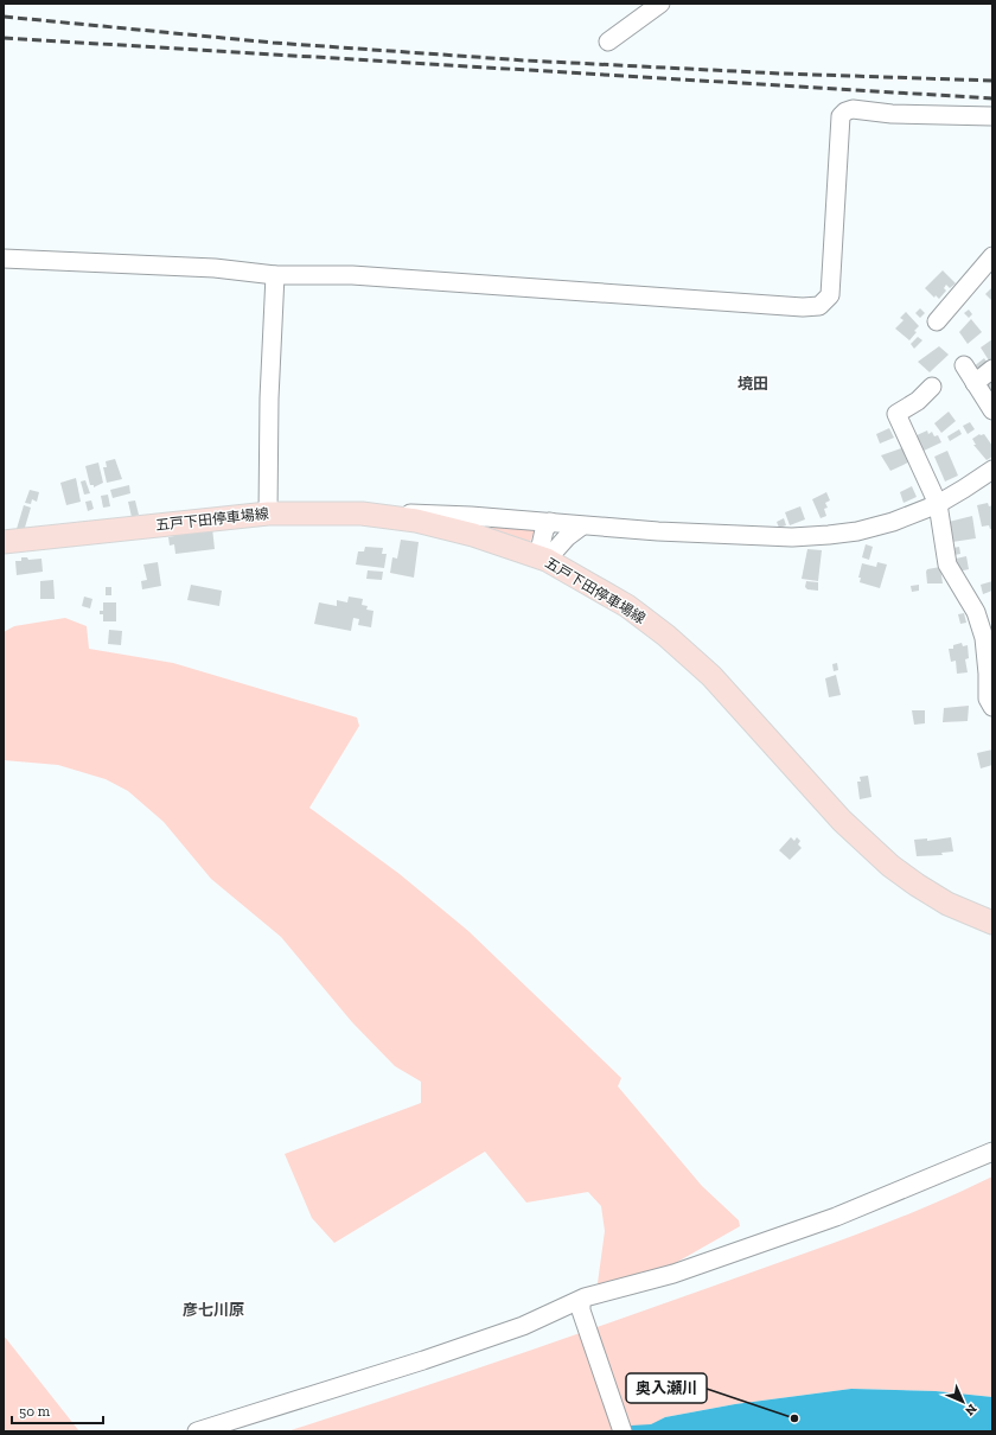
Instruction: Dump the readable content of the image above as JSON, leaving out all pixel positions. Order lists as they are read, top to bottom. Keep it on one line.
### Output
{"streets":{"main road":["五戸下田停車場線"]},"districts":["境田","彦七川原"],"places":["奥入瀬川"],"scale_bar":"50 m","north":"bottom right"}
